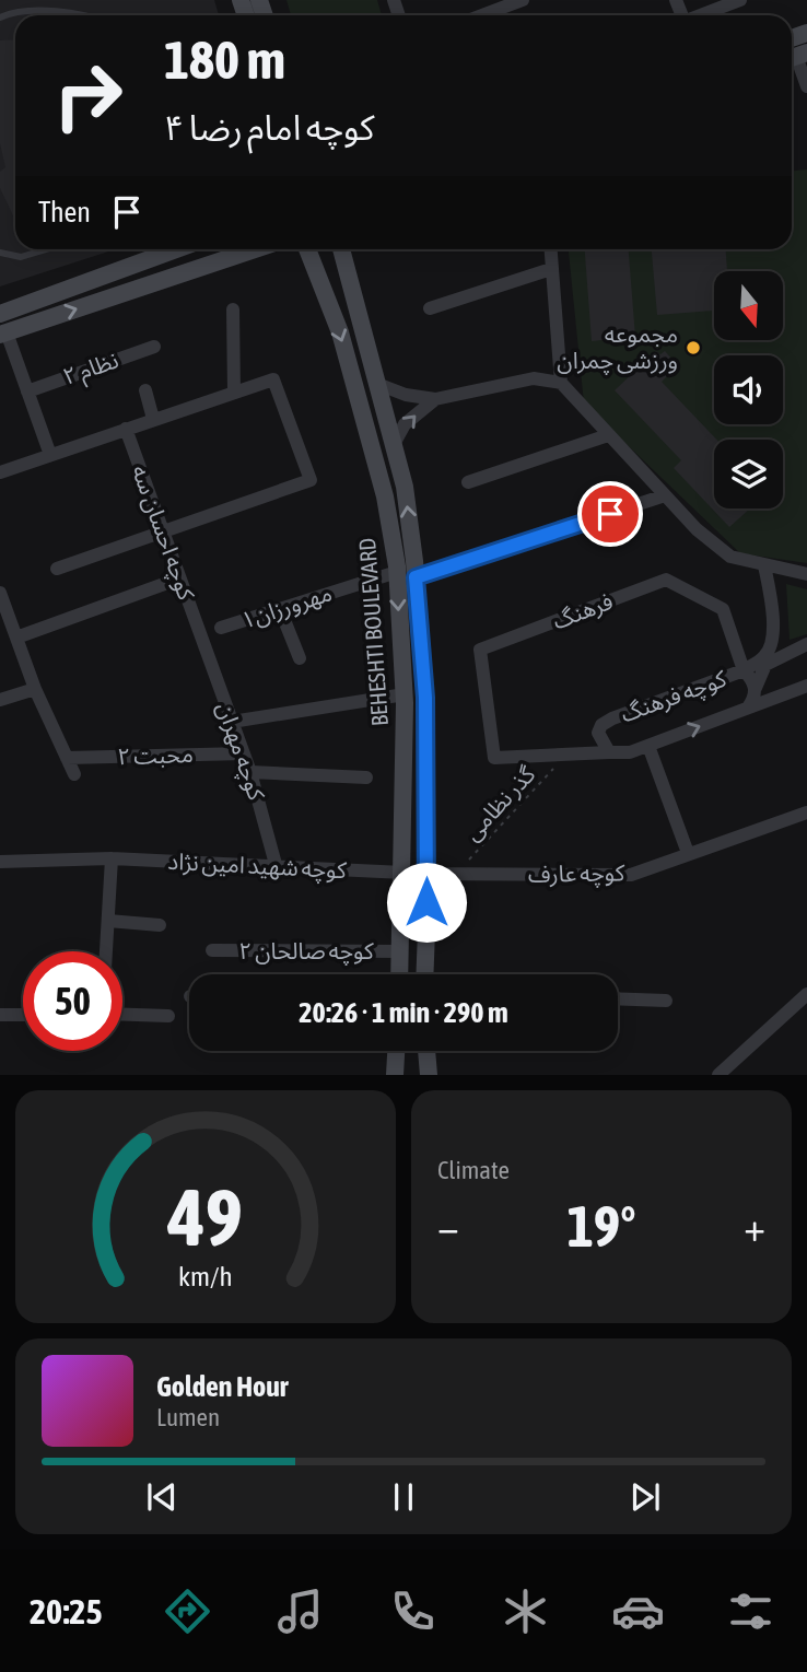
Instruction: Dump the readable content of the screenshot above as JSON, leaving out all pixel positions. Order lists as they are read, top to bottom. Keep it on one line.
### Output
{"streets":{"main road":["BEHESHTI BOULEVARD"],"street":["نظام ۲","کوچه احسان سه","مهرورزان۱","فرهنگ","کوچه فرهنگ","کوچه مهران","محبت ۲","کوچه شهید امین نژاد","کوچه عارف","کوچه صالحان ۲"],"path":["گذر نظامی"]},"crossings":[["کوچه احسان سه","کوچه مهران"],["مهرورزان۱","BEHESHTI BOULEVARD"],["فرهنگ","کوچه فرهنگ"],["فرهنگ","گذر نظامی"],["BEHESHTI BOULEVARD","کوچه شهید امین نژاد"],["BEHESHTI BOULEVARD","کوچه عارف"],["BEHESHTI BOULEVARD","کوچه صالحان ۲"],["کوچه مهران","محبت ۲"],["کوچه مهران","کوچه شهید امین نژاد"],["گذر نظامی","کوچه عارف"],["کوچه شهید امین نژاد","کوچه عارف"]],"places":["مجموعه ورزشی چمران"],"north":"bottom","page":{"turn":["180 m","کوچه امام رضا ۴"],"then":"Then","limit":"50","trip":"20:26 · 1 min · 290 m","tile":"Climate","heat":["−","19°","+"],"song":["Golden Hour","Lumen"],"tabs":"20:25","gauge":["49","km/h"]}}
